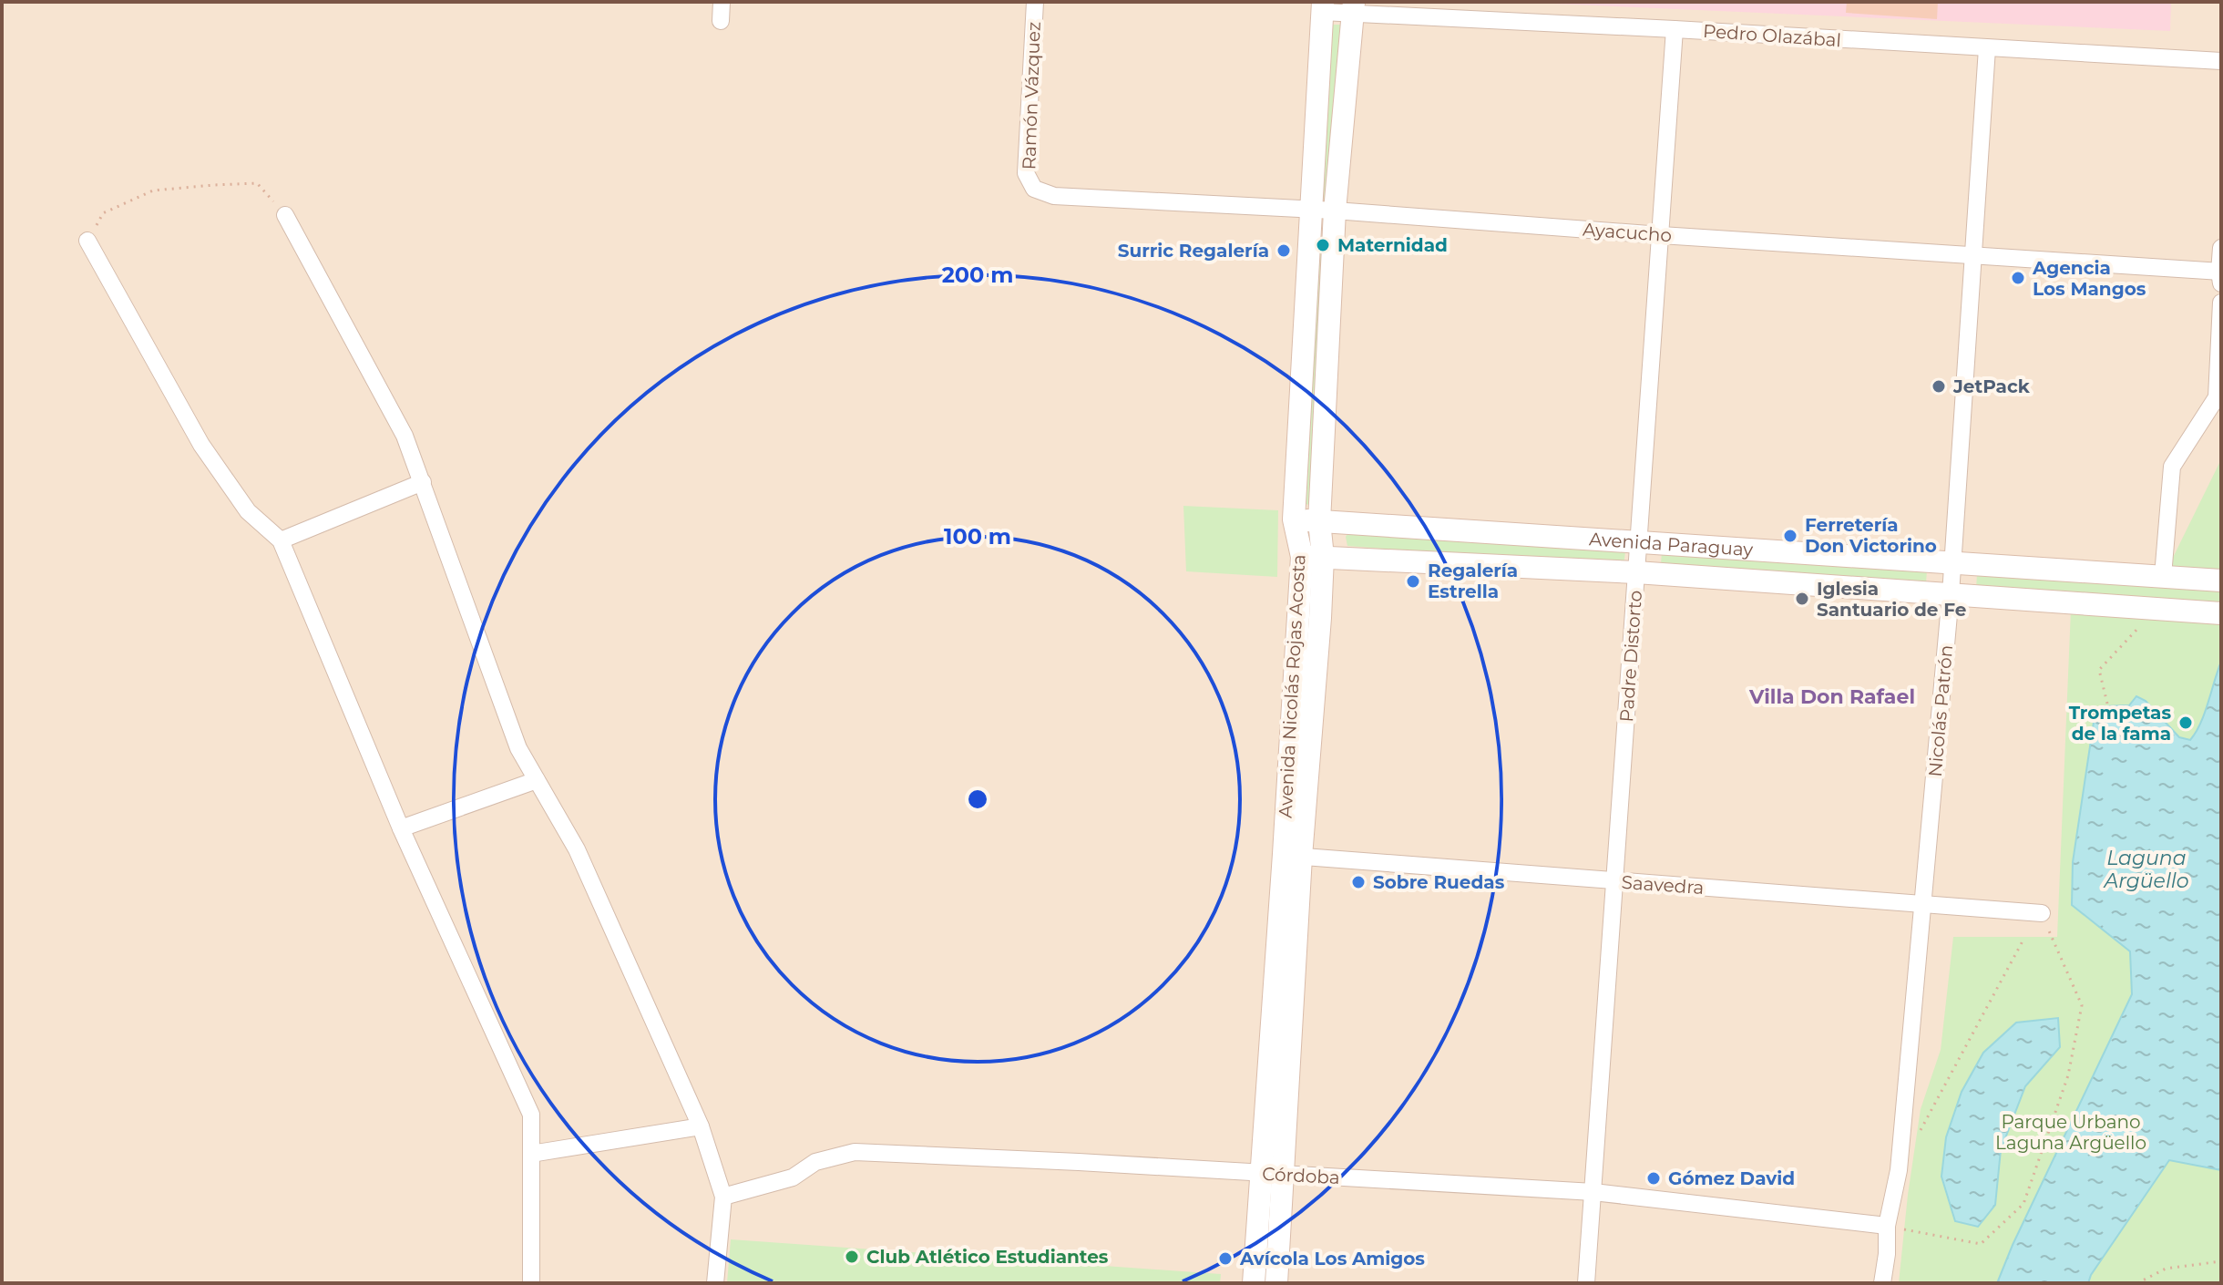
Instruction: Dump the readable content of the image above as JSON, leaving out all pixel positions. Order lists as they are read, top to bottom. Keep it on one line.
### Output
{"streets":{"main road":["Avenida Paraguay","Avenida Nicolás Rojas Acosta"],"street":["Pedro Olazábal","Ramón Vázquez","Ayacucho","Padre Distorto","Nicolás Patrón","Saavedra","Córdoba"]},"crossings":[["Pedro Olazábal","Padre Distorto"],["Pedro Olazábal","Avenida Nicolás Rojas Acosta"],["Pedro Olazábal","Nicolás Patrón"],["Ramón Vázquez","Ayacucho"],["Ayacucho","Padre Distorto"],["Ayacucho","Avenida Nicolás Rojas Acosta"],["Ayacucho","Nicolás Patrón"],["Avenida Paraguay","Padre Distorto"],["Avenida Paraguay","Avenida Nicolás Rojas Acosta"],["Avenida Paraguay","Nicolás Patrón"],["Padre Distorto","Saavedra"],["Padre Distorto","Córdoba"],["Avenida Nicolás Rojas Acosta","Saavedra"],["Avenida Nicolás Rojas Acosta","Córdoba"],["Nicolás Patrón","Saavedra"],["Nicolás Patrón","Córdoba"]],"districts":["Villa Don Rafael"],"water":["Laguna Argüello"],"parks":["Parque Urbano Laguna Argüello"],"places":["Maternidad","Surric Regalería","Agencia Los Mangos","JetPack","Ferretería Don Victorino","Regalería Estrella","Iglesia Santuario de Fe","Trompetas de la fama","Sobre Ruedas","Gómez David","Club Atlético Estudiantes","Avícola Los Amigos"],"rings":["200 m","100 m"]}
